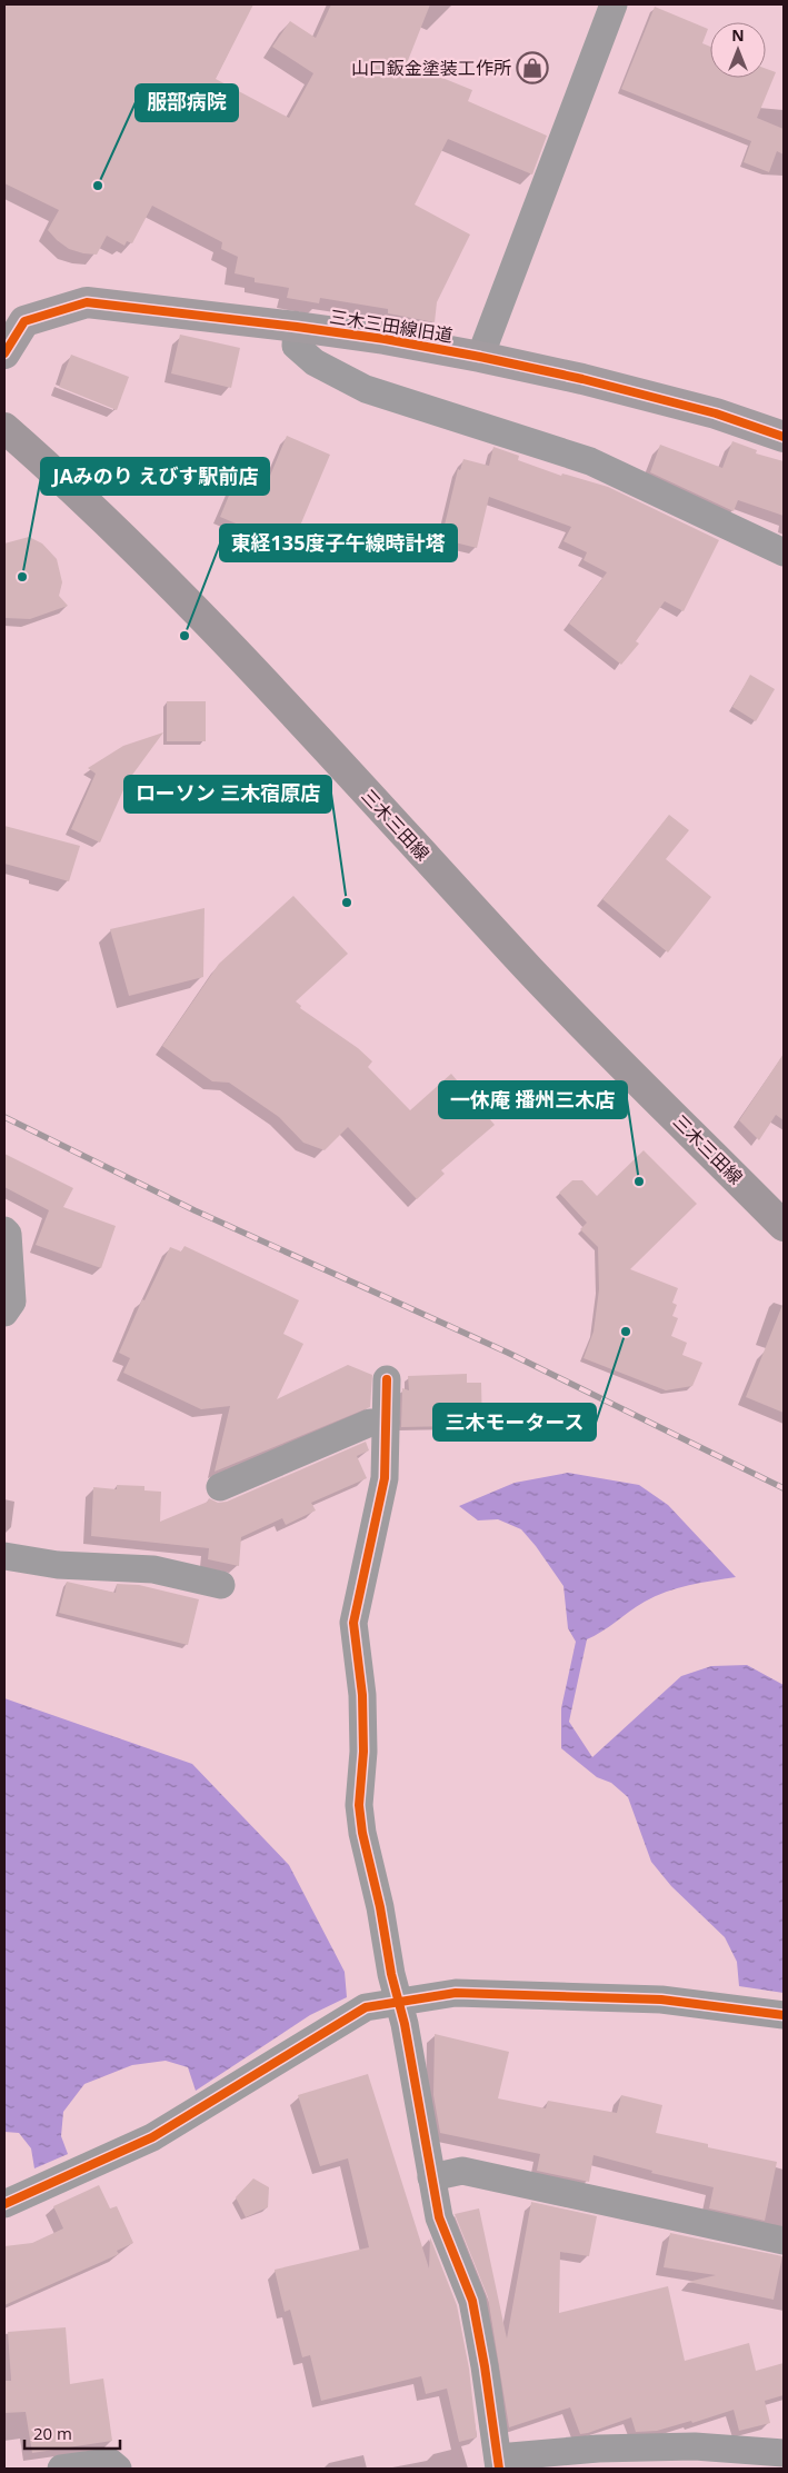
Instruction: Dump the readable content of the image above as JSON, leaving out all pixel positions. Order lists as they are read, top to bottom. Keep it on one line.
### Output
{"streets":{"main road":["三木三田線"],"street":["三木三田線旧道"]},"places":{"shop":["山口鈑金塗装工作所"],"other":["服部病院","JAみのり えびす駅前店","東経135度子午線時計塔","ローソン 三木宿原店","一休庵 播州三木店","三木モータース"]},"scale_bar":"20 m","north":"top"}
